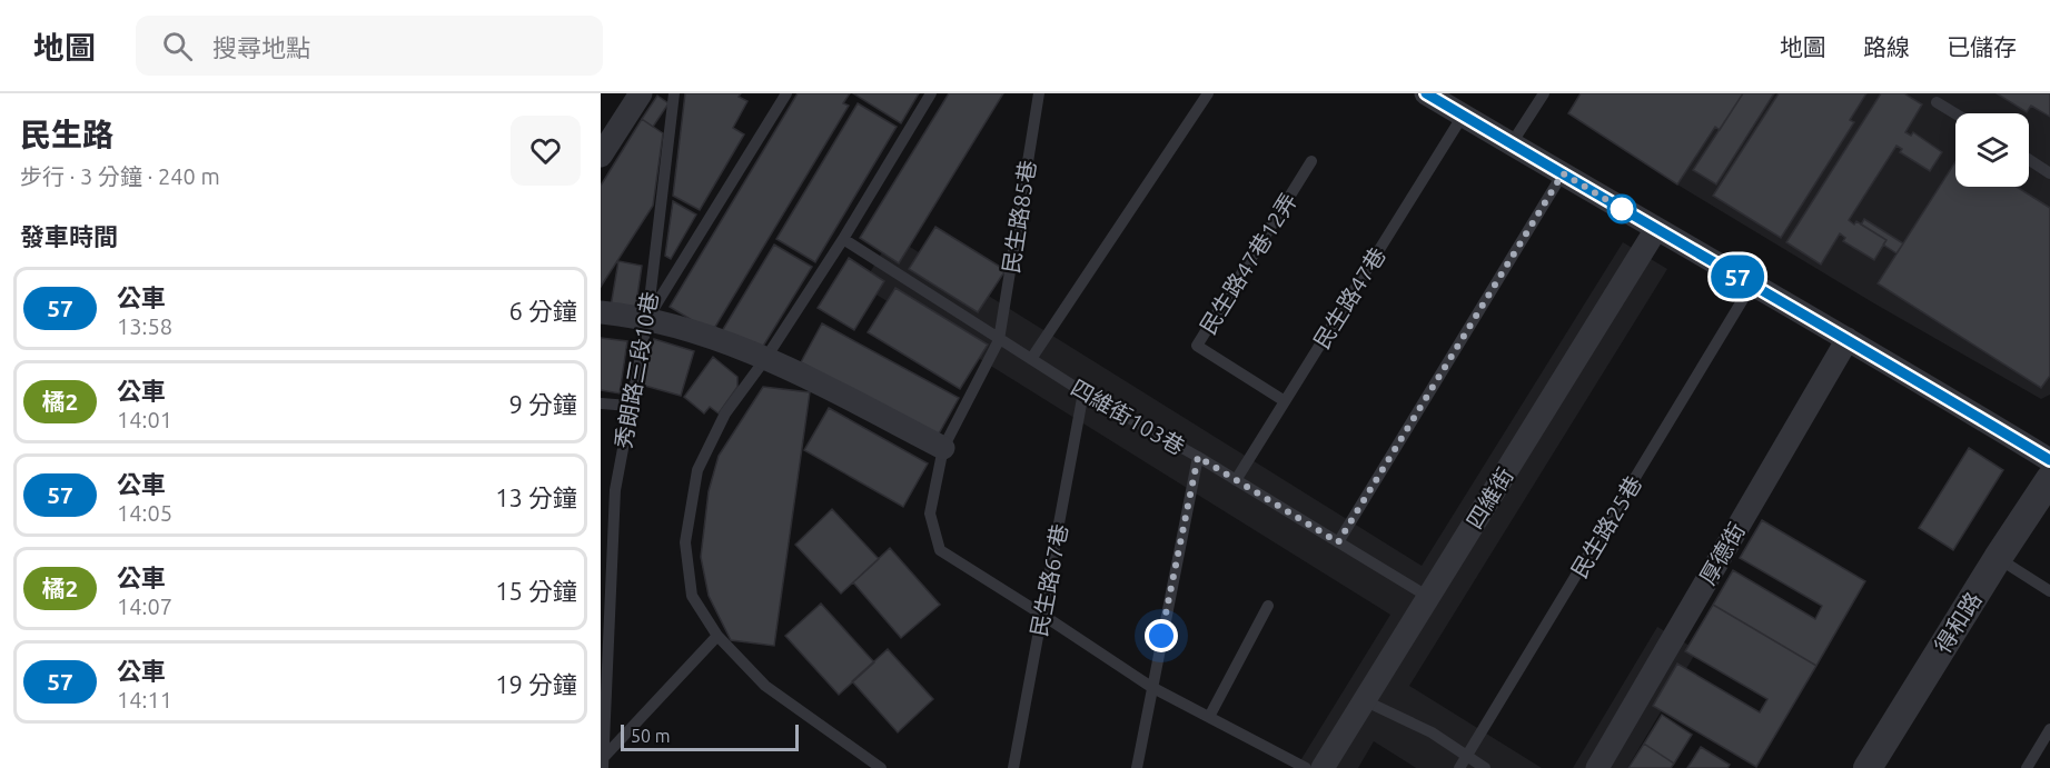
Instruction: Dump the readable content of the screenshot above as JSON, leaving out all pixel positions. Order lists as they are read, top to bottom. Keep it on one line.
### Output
{"streets":{"street":["四維街","厚德街","得和路"],"lane":["民生路85巷","民生路47巷12弄","民生路47巷","秀朗路三段10巷","四維街103巷","民生路25巷","民生路67巷"]},"crossings":[["民生路85巷","四維街103巷"],["民生路85巷","民生路67巷"],["民生路47巷12弄","民生路47巷"],["民生路47巷","四維街103巷"],["四維街103巷","四維街"],["四維街103巷","民生路67巷"]],"lines":["bus line 57"],"scale_bar":"50 m","page":{"header":"地圖","search":"搜尋地點","nav":["地圖","路線","已儲存"],"heading":[["民生路","步行 · 3 分鐘 · 240 m"],"發車時間"],"on_map":"57","list":[{"mark":"57","name":"公車","note":"13:58","value":"6 分鐘"},{"mark":"橘2","name":"公車","note":"14:01","value":"9 分鐘"},{"mark":"57","name":"公車","note":"14:05","value":"13 分鐘"},{"mark":"橘2","name":"公車","note":"14:07","value":"15 分鐘"},{"mark":"57","name":"公車","note":"14:11","value":"19 分鐘"}],"scale":"50 m"}}
